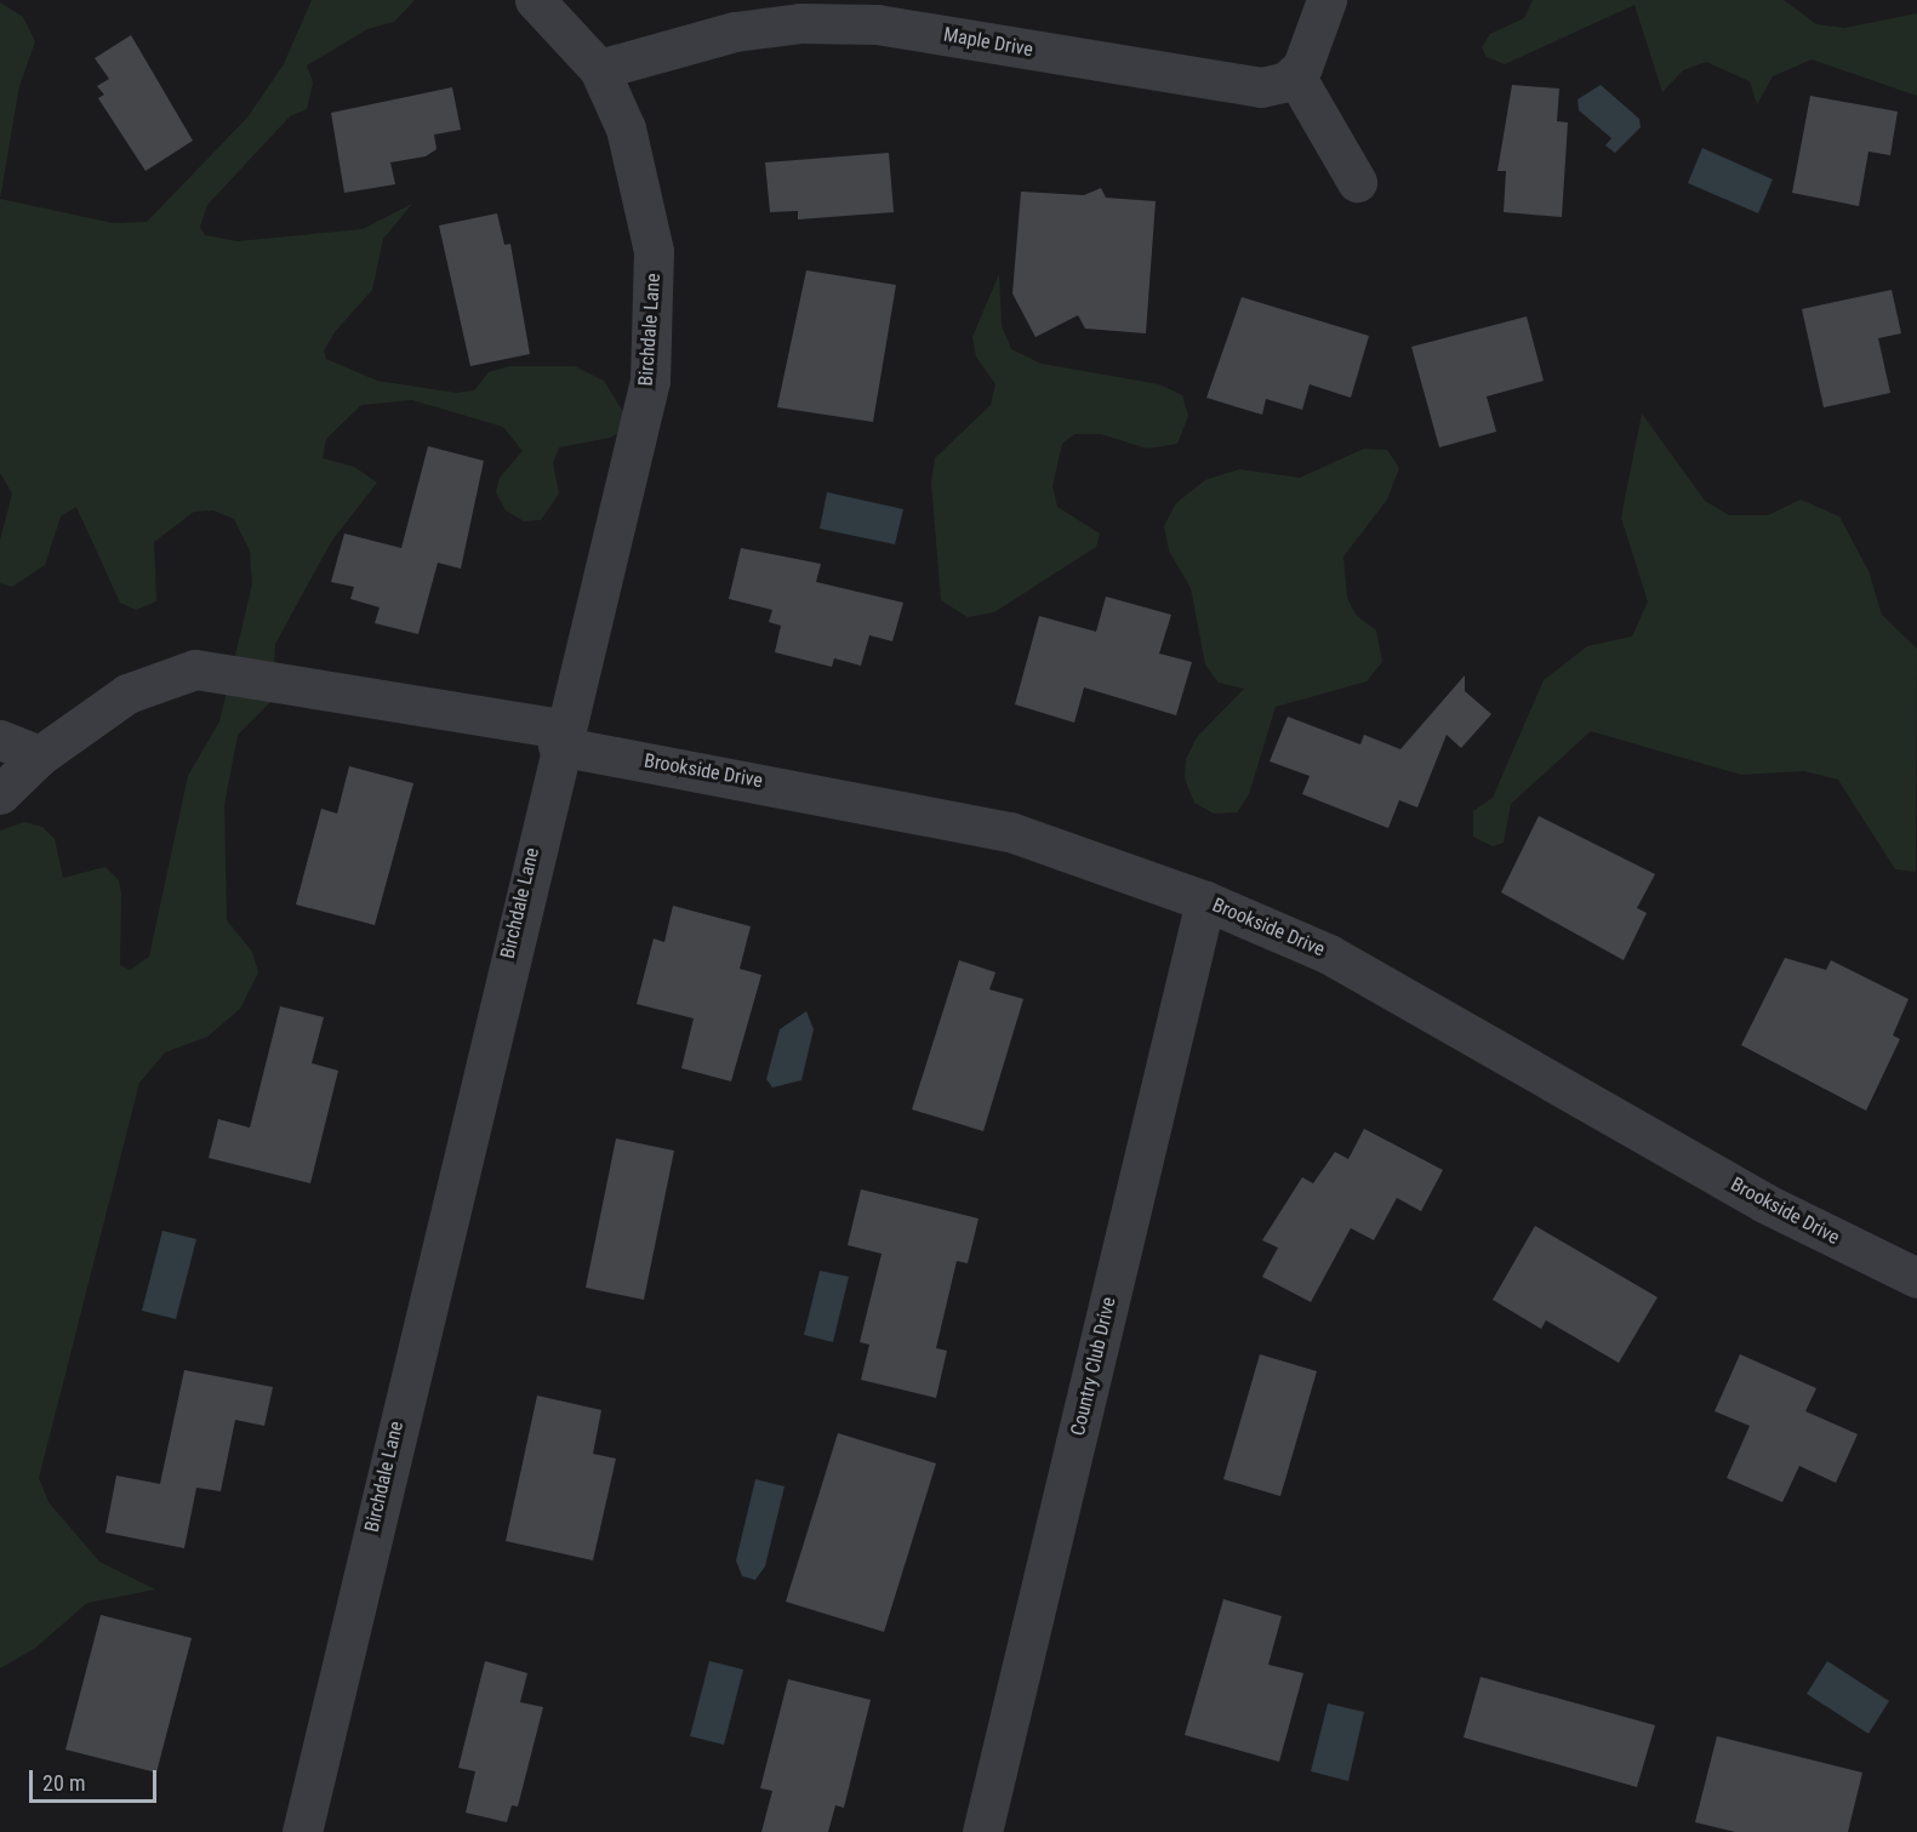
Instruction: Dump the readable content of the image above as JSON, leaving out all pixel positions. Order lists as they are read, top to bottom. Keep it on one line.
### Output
{"streets":{"street":["Maple Drive","Birchdale Lane","Brookside Drive","Country Club Drive"]},"crossings":[["Maple Drive","Birchdale Lane"],["Birchdale Lane","Brookside Drive"],["Brookside Drive","Country Club Drive"]],"scale_bar":"20 m"}
